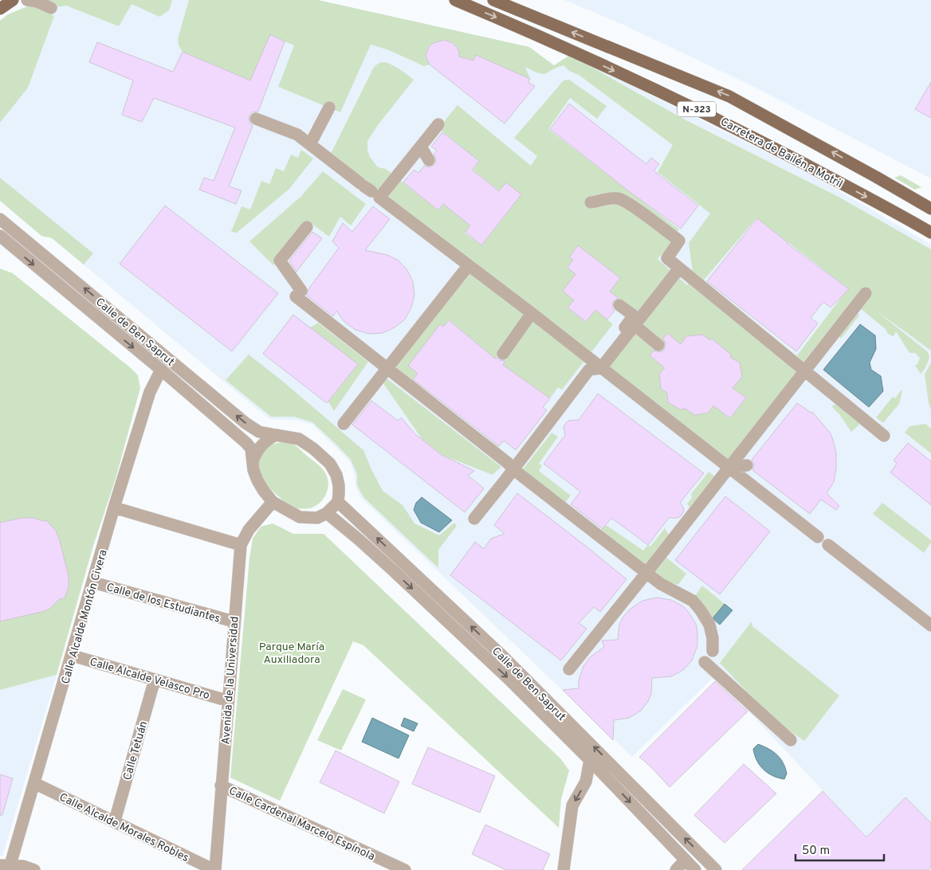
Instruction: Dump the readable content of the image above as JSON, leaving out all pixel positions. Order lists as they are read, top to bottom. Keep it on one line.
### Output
{"streets":{"main road":["N-323","Carretera de Bailén a Motril"],"street":["Calle de Ben Saprut","Calle de los Estudiantes","Calle Alcalde Montón Civera","Calle Alcalde Velasco Pro","Avenida de la Universidad","Calle Tetuán","Calle Cardenal Marcelo Espínola","Calle Alcalde Morales Robles"]},"crossings":[["Calle de Ben Saprut","Calle Alcalde Montón Civera"],["Calle de Ben Saprut","Avenida de la Universidad"],["Calle de los Estudiantes","Calle Alcalde Montón Civera"],["Calle de los Estudiantes","Avenida de la Universidad"],["Calle Alcalde Montón Civera","Calle Alcalde Velasco Pro"],["Calle Alcalde Montón Civera","Calle Alcalde Morales Robles"],["Calle Alcalde Velasco Pro","Avenida de la Universidad"],["Calle Alcalde Velasco Pro","Calle Tetuán"],["Avenida de la Universidad","Calle Cardenal Marcelo Espínola"],["Avenida de la Universidad","Calle Alcalde Morales Robles"],["Calle Tetuán","Calle Alcalde Morales Robles"]],"parks":["Parque María Auxiliadora"],"scale_bar":"50 m"}
